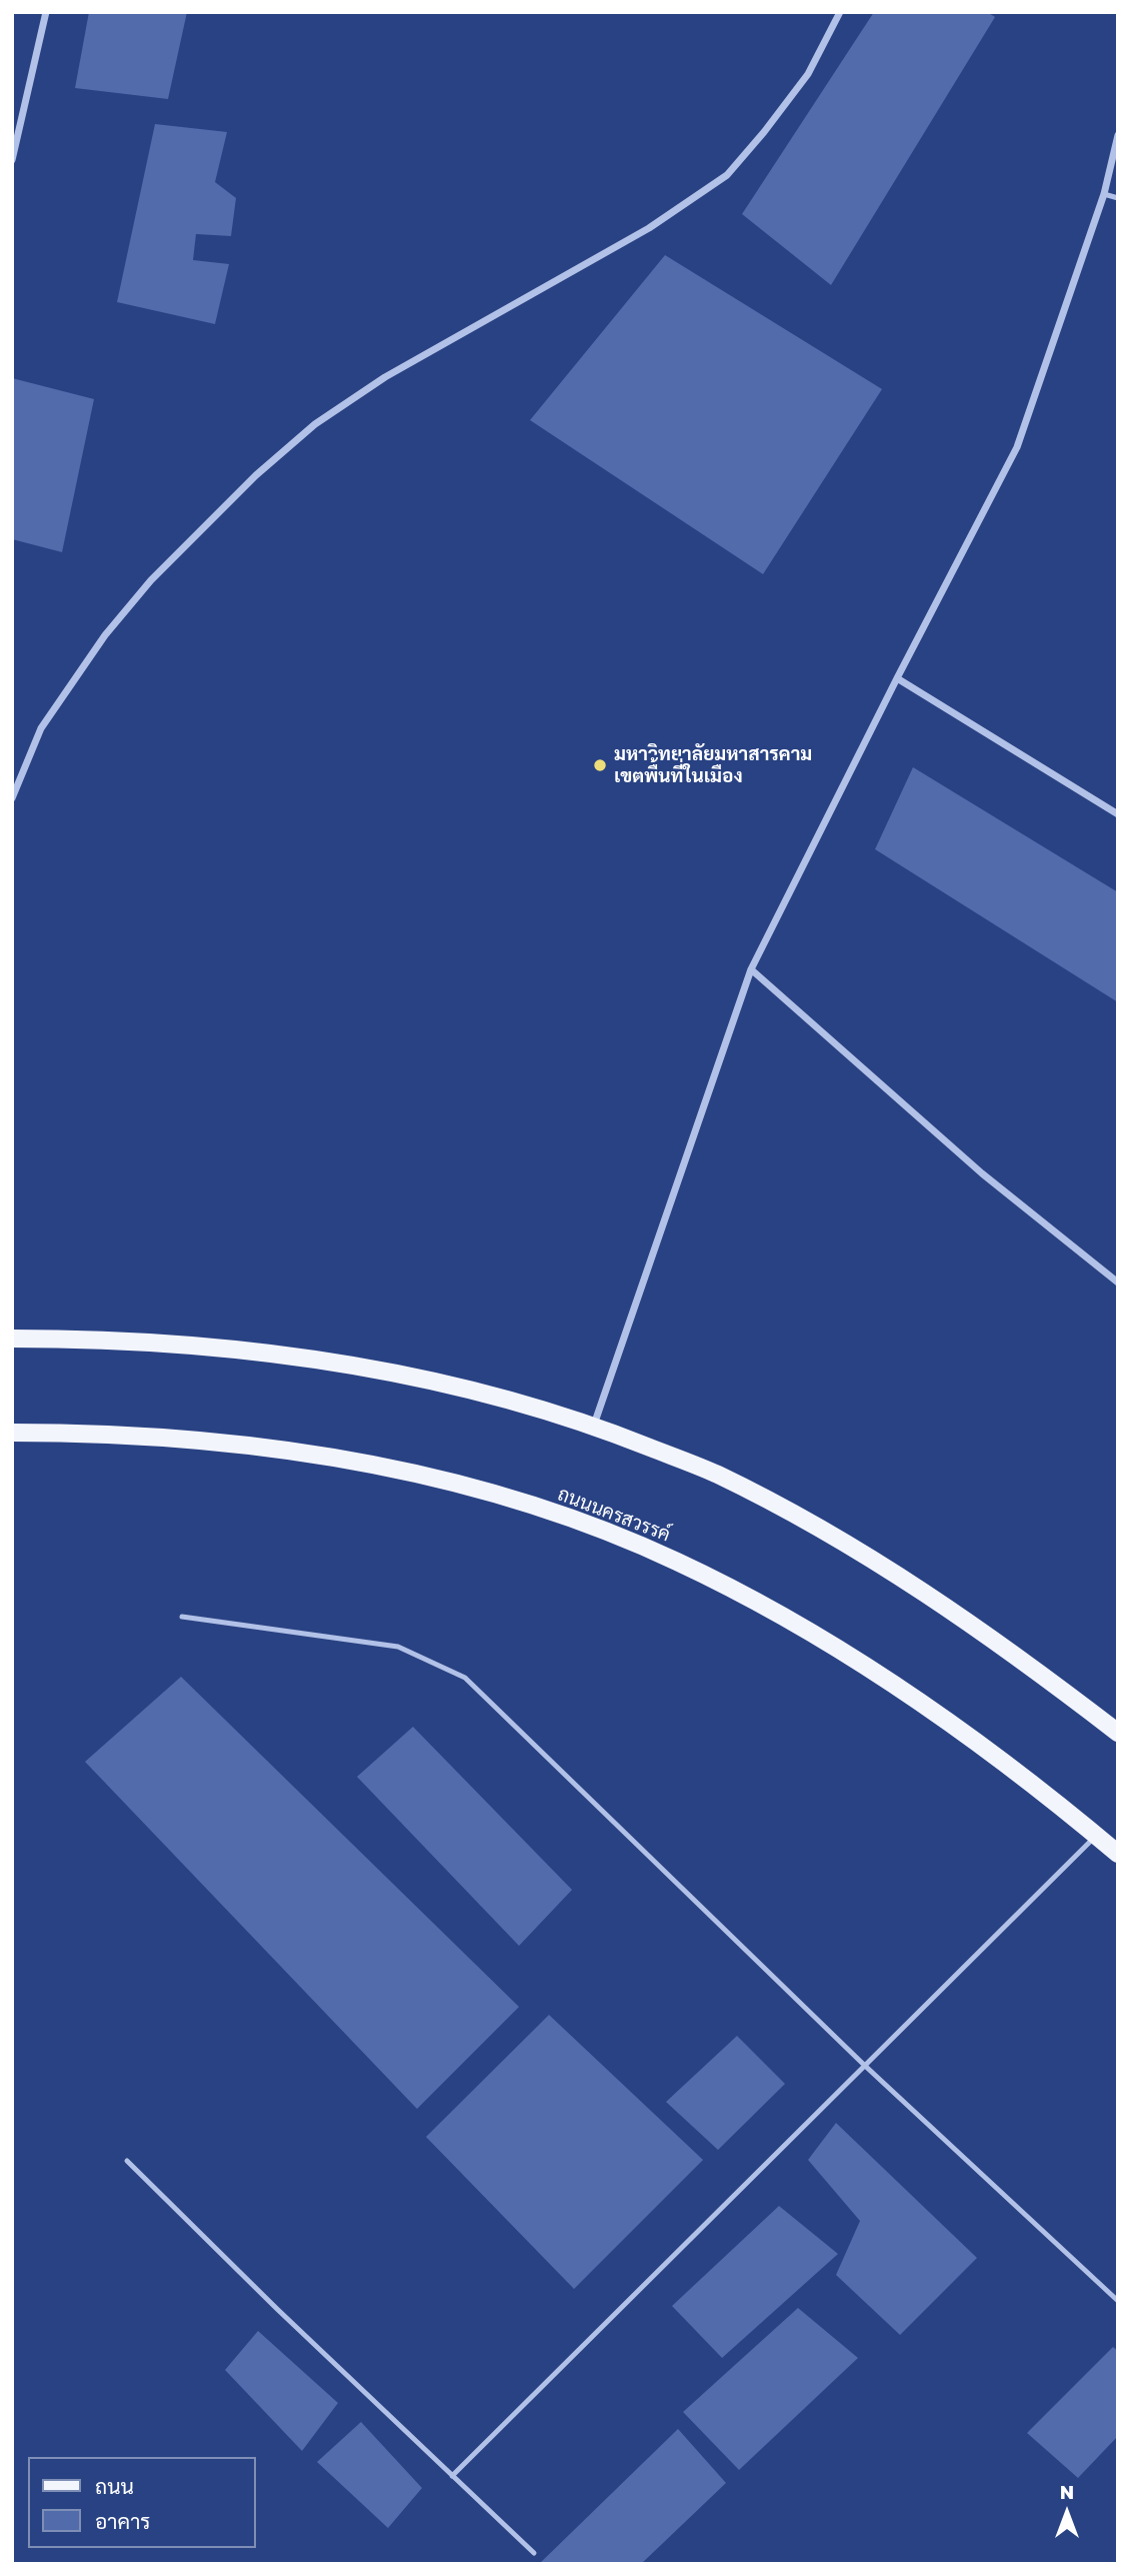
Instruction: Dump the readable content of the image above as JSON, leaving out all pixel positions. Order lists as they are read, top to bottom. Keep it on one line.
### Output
{"streets":{"main road":["ถนนนครสวรรค์"]},"places":["มหาวิทยาลัยมหาสารคาม เขตพื้นที่ในเมือง"],"legend":["ถนน","อาคาร"],"north":"top"}
